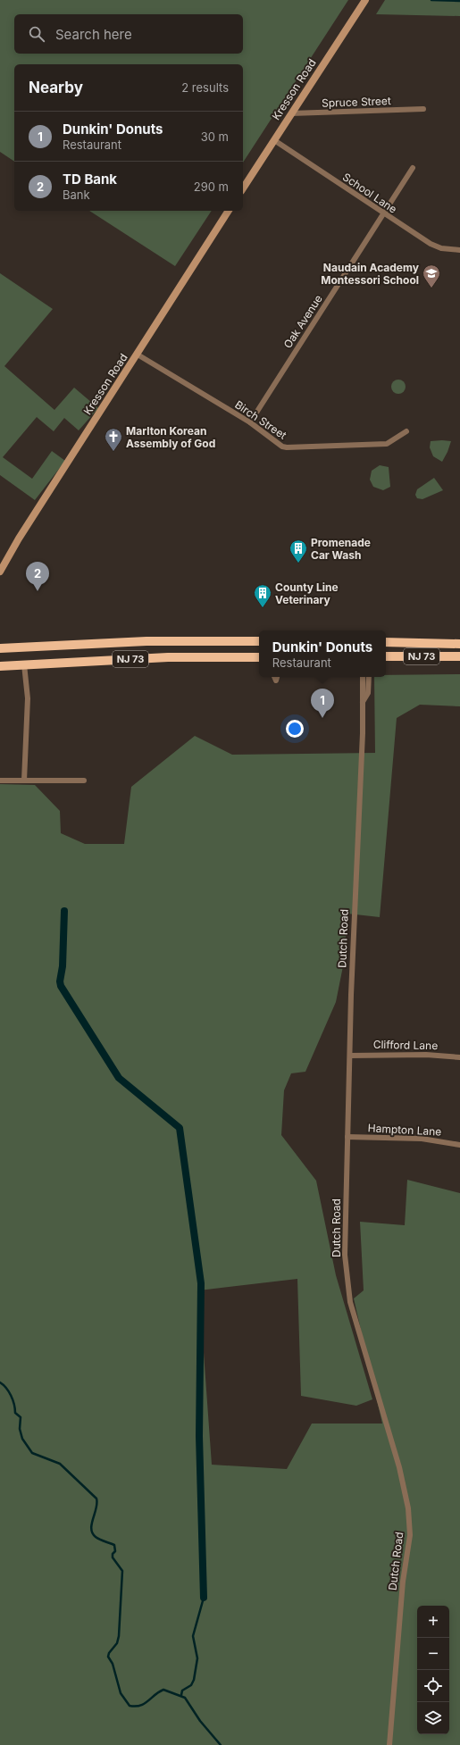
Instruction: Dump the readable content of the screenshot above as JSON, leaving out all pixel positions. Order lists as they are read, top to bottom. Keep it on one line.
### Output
{"streets":{"highway":["NJ 73"],"main road":["Kresson Road"],"street":["Spruce Street","School Lane","Oak Avenue","Birch Street","Dutch Road","Clifford Lane","Hampton Lane"]},"crossings":[["Kresson Road","Spruce Street"],["Kresson Road","School Lane"],["Kresson Road","Birch Street"],["School Lane","Oak Avenue"],["Oak Avenue","Birch Street"],["Dutch Road","Clifford Lane"],["Dutch Road","Hampton Lane"]],"places":{"school or university":["Naudain Academy Montessori School"],"church":["Marlton Korean Assembly of God"],"building":["Promenade Car Wash","County Line Veterinary"]},"page":{"search":"Search here","heading":["Nearby","2 results"],"list":[{"mark":"1","name":"Dunkin' Donuts","note":"Restaurant","value":"30 m"},{"mark":"2","name":"TD Bank","note":"Bank","value":"290 m"}],"pins":["2","1"],"popup":["Dunkin' Donuts","Restaurant"],"map_buttons":["+","−"]}}
